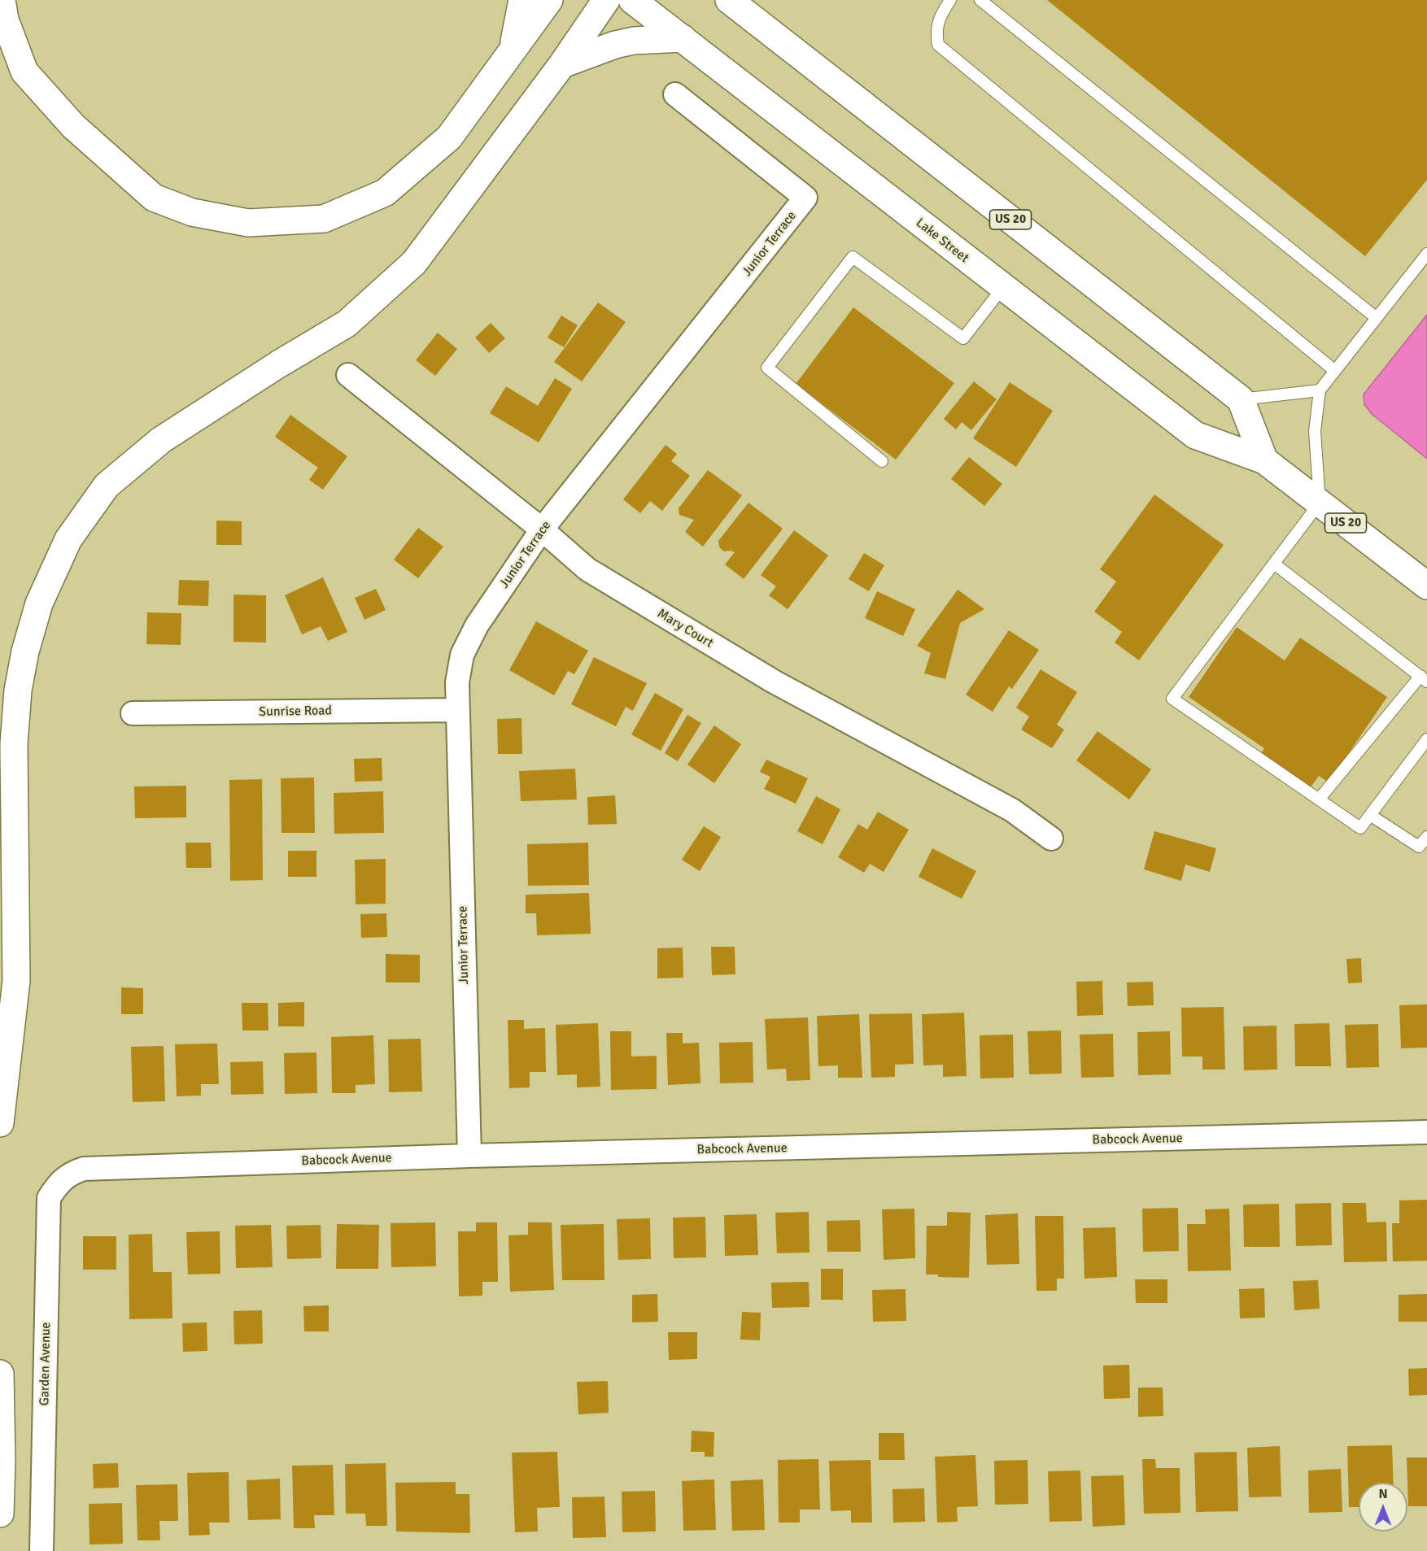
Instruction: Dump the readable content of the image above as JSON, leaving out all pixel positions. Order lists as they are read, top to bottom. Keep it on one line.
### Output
{"streets":{"main road":["US 20","Lake Street"],"street":["Junior Terrace","Mary Court","Sunrise Road","Babcock Avenue","Garden Avenue"]},"crossings":[["Junior Terrace","Mary Court"],["Junior Terrace","Sunrise Road"],["Junior Terrace","Babcock Avenue"],["Babcock Avenue","Garden Avenue"]],"north":"top"}
